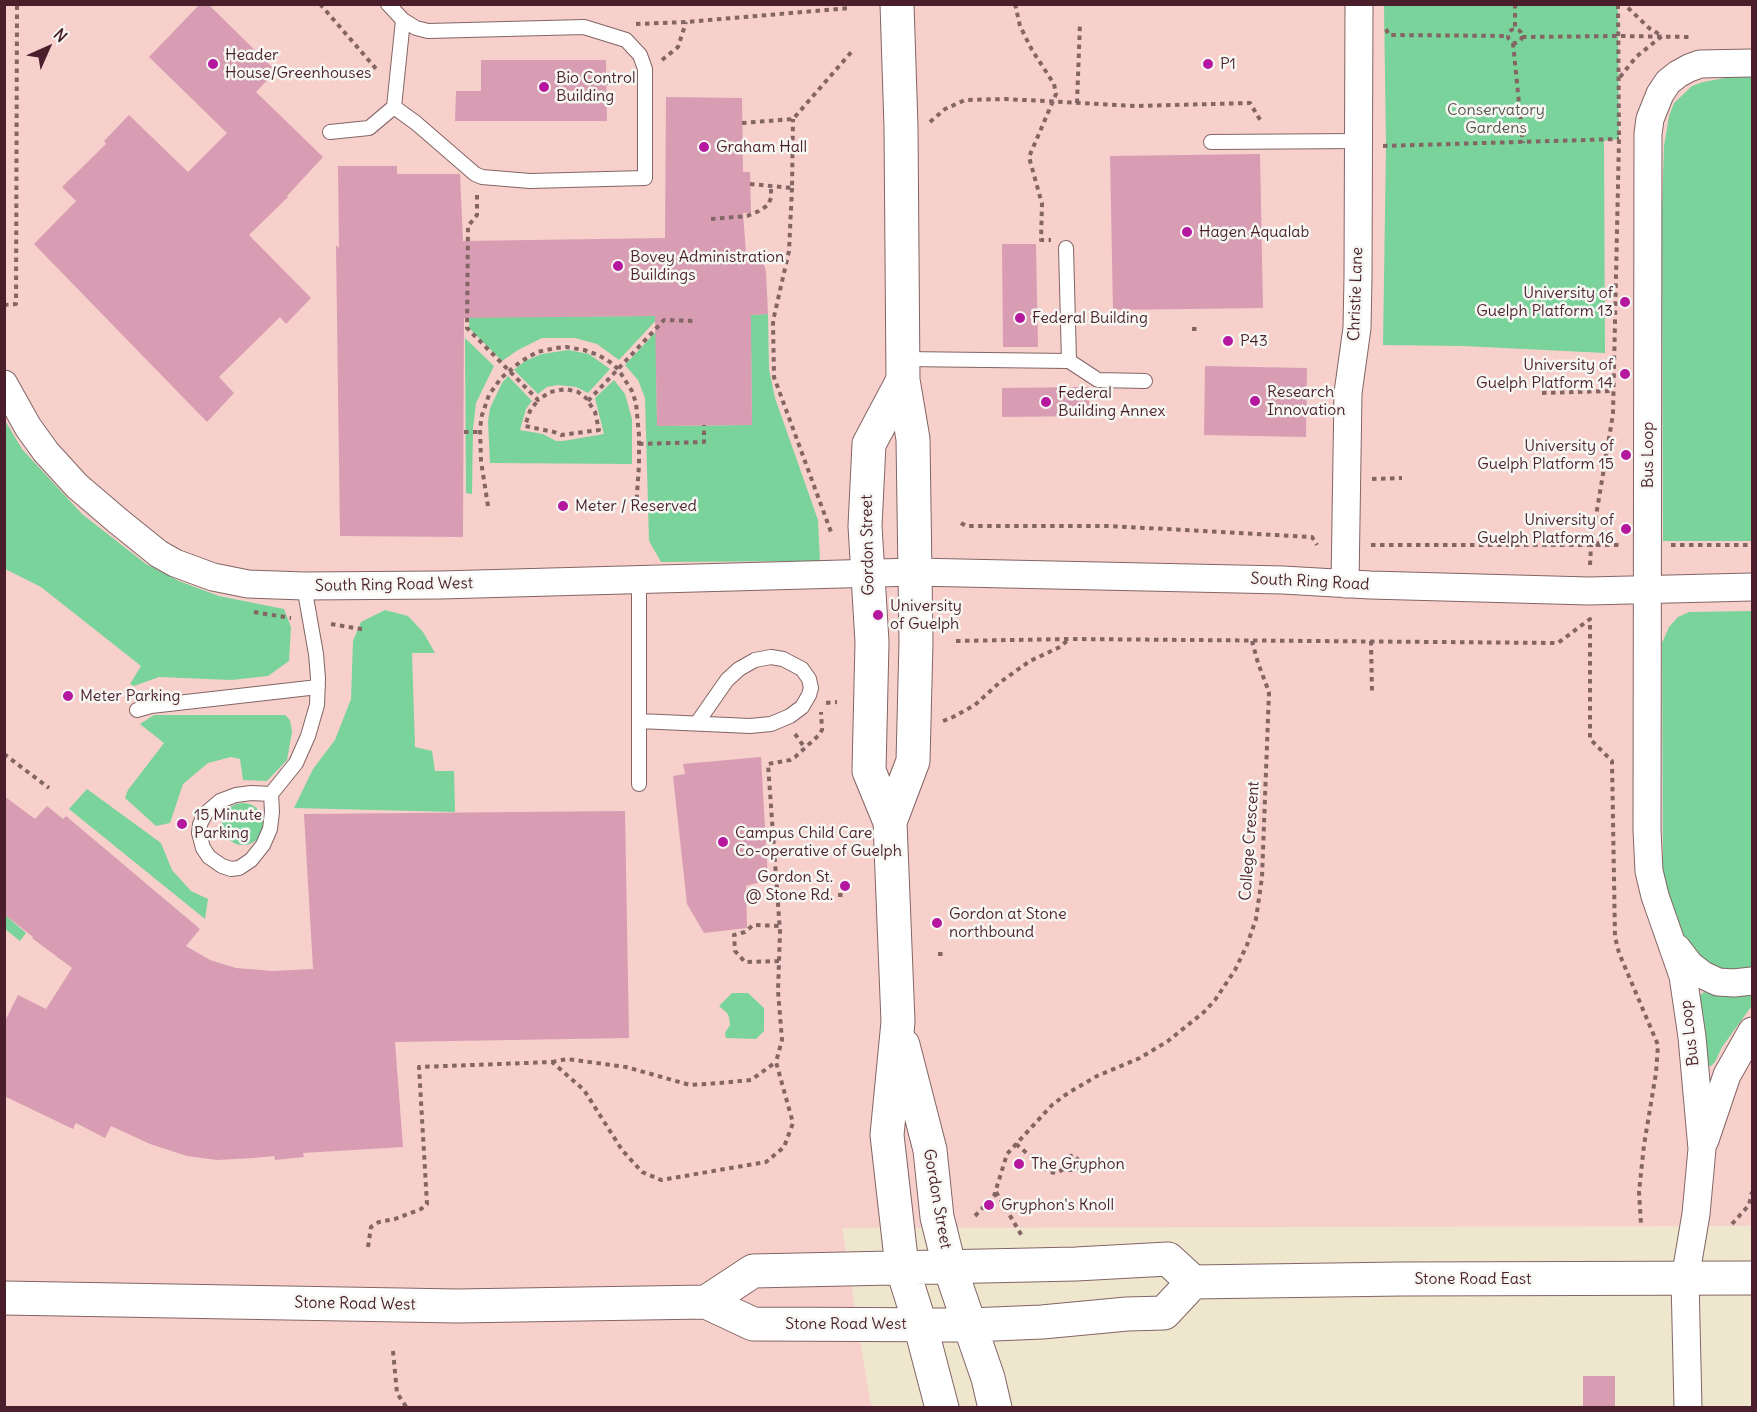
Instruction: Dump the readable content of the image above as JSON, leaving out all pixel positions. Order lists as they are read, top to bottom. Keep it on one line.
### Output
{"streets":{"main road":["Gordon Street","Stone Road East","Stone Road West"],"street":["Christie Lane","Bus Loop","South Ring Road","South Ring Road West"],"path":["College Crescent"]},"crossings":[["Christie Lane","South Ring Road"],["Bus Loop","South Ring Road"],["Bus Loop","Stone Road East"],["Gordon Street","South Ring Road"],["Gordon Street","South Ring Road West"],["Gordon Street","Stone Road West"],["South Ring Road","South Ring Road West"]],"parks":["Conservatory Gardens"],"places":["Header House/Greenhouses","P1","Bio Control Building","Graham Hall","Hagen Aqualab","Bovey Administration Buildings","University of Guelph Platform 13","Federal Building","P43","University of Guelph Platform 14","Research Innovation","Federal Building Annex","University of Guelph Platform 15","Meter / Reserved","University of Guelph Platform 16","University of Guelph","Meter Parking","15 Minute Parking","Campus Child Care Co-operative of Guelph","Gordon St. @ Stone Rd.","Gordon at Stone northbound","The Gryphon","Gryphon's Knoll"],"north":"top right"}
